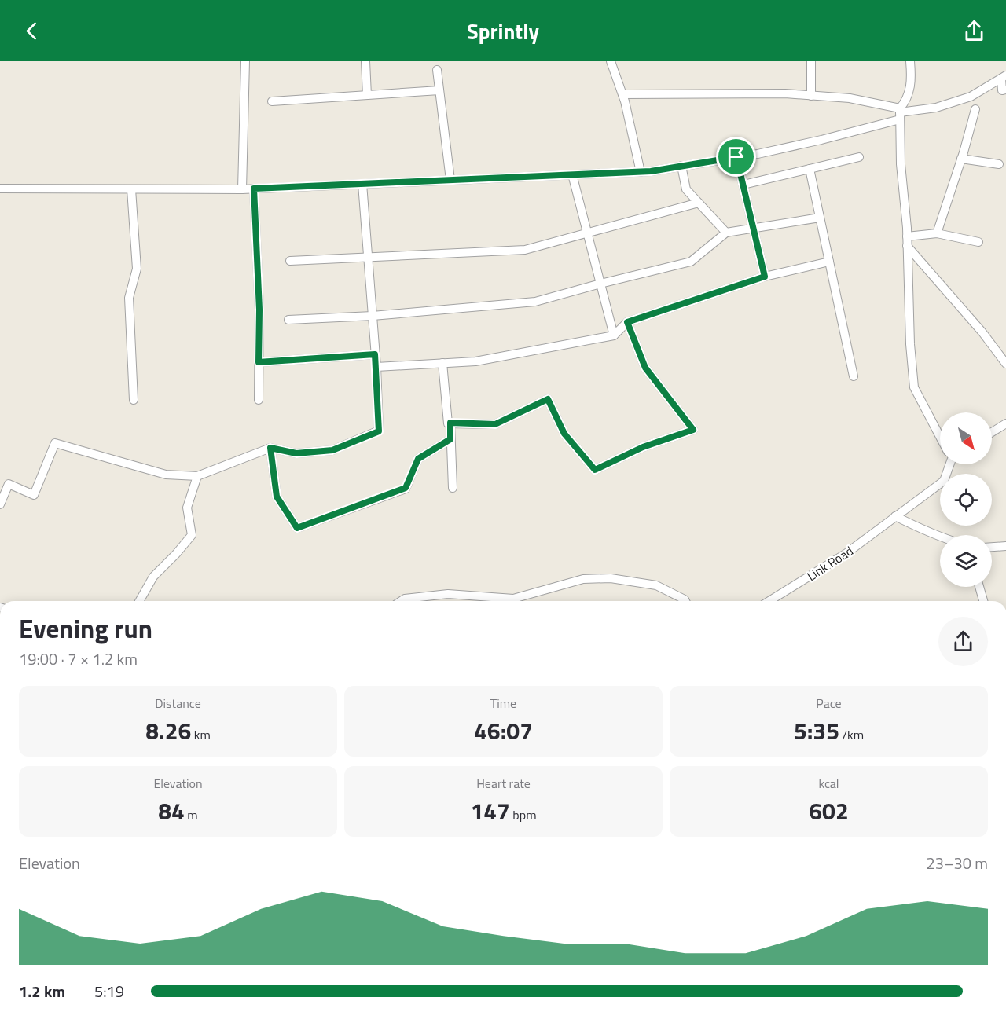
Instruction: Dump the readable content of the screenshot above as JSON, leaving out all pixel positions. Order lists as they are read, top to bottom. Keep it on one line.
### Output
{"streets":{"street":["Link Road"]},"north":"bottom right","page":{"header":"Sprintly","heading":["Evening run","19:00 · 7 × 1.2 km"],"stats":[["Distance","8.26 km"],["Time","46:07"],["Pace","5:35 /km"],["Elevation","84 m"],["Heart rate","147 bpm"],["kcal","602"]],"chart":["Elevation","23–30 m"],"list":[{"name":"1.2 km","note":"5:19"}]}}
